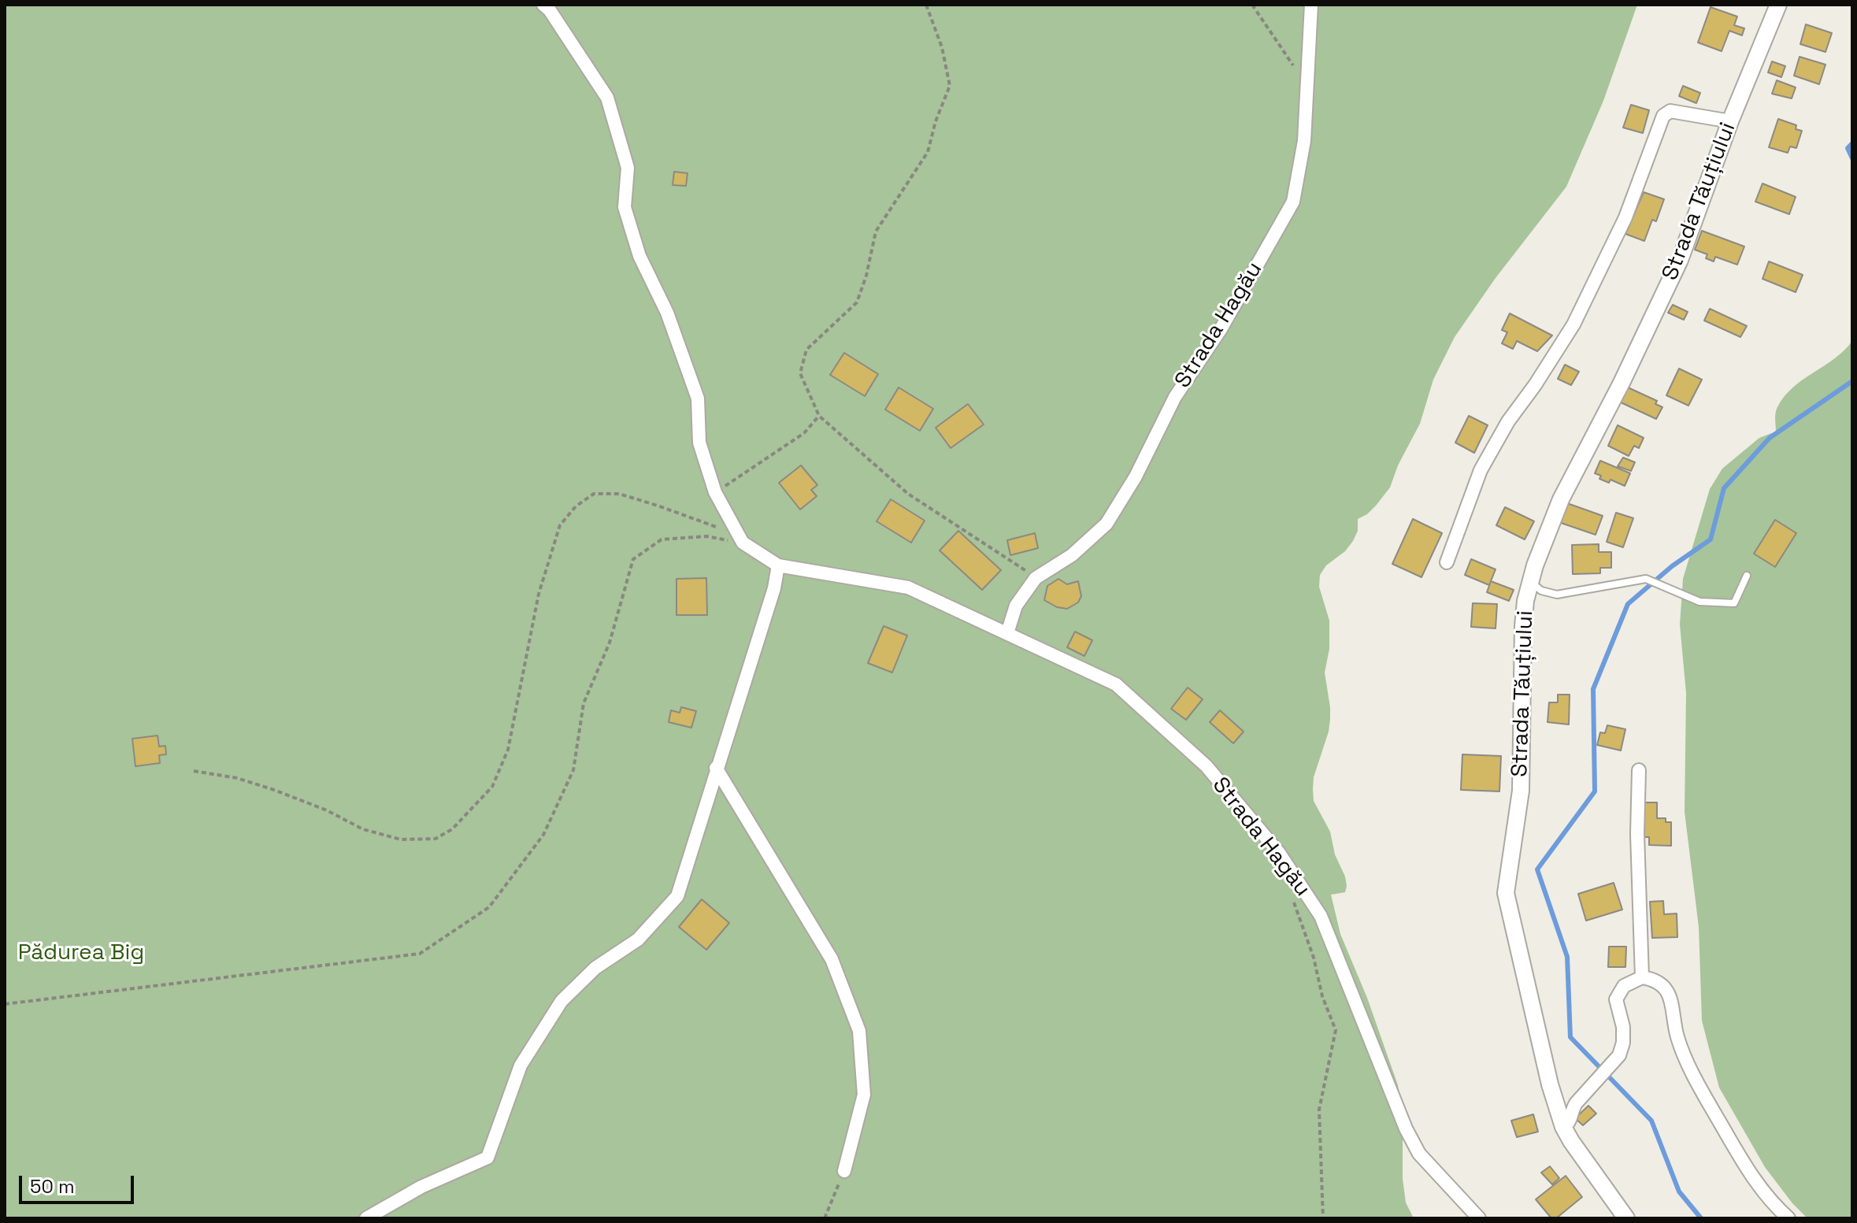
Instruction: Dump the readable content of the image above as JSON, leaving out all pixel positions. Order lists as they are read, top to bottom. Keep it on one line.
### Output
{"streets":{"street":["Strada Tăuțiului","Strada Hagău"]},"parks":["Pădurea Big"],"scale_bar":"50 m"}
